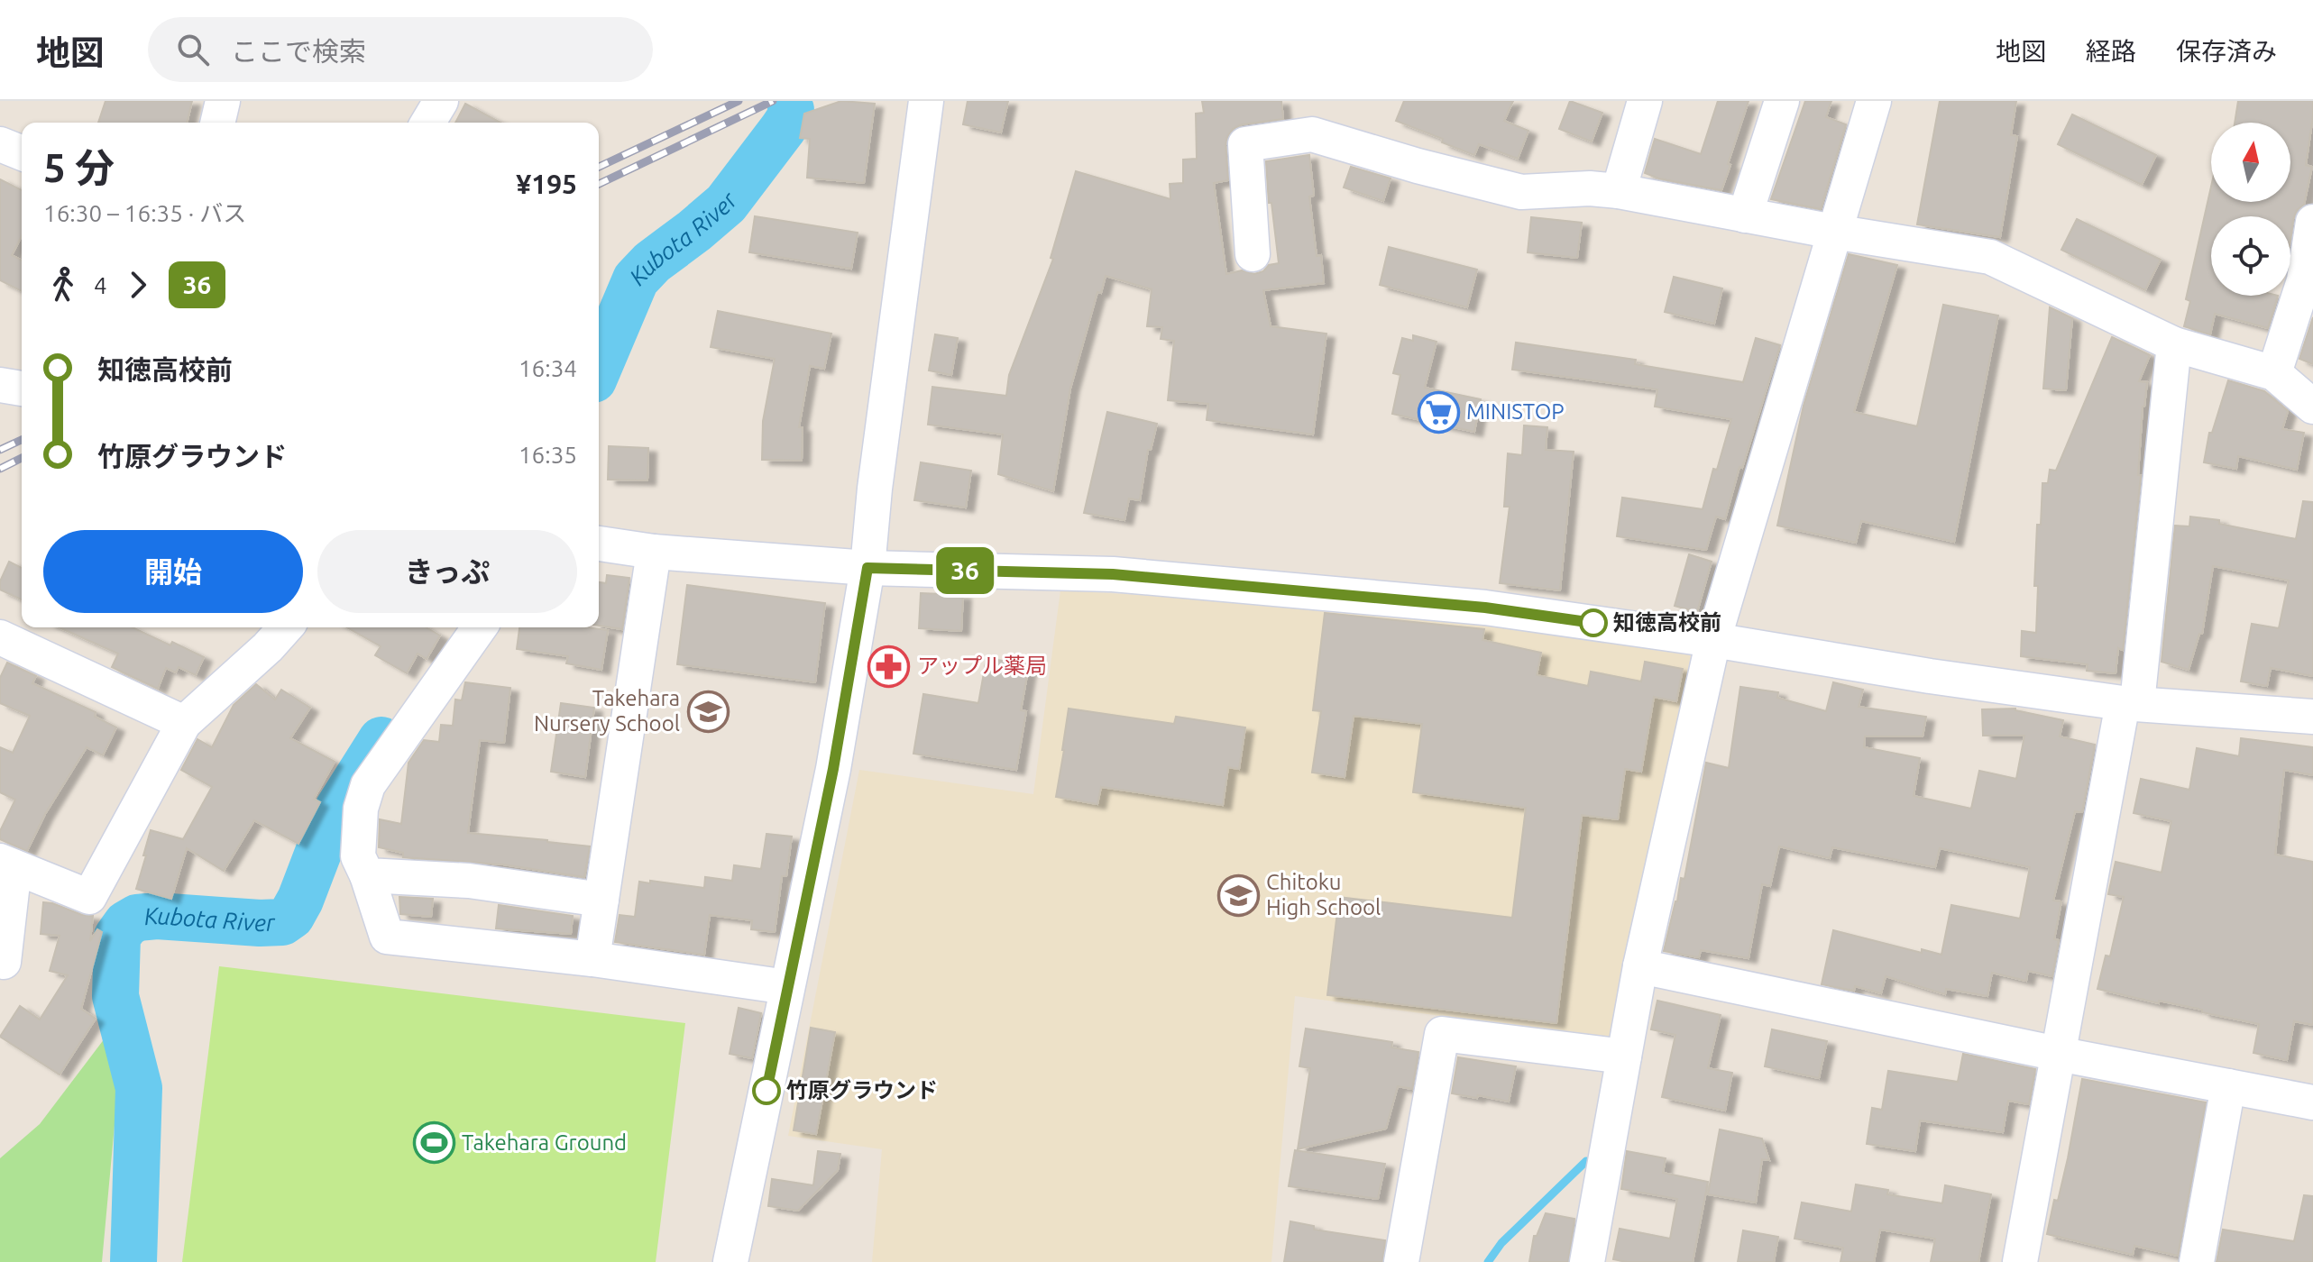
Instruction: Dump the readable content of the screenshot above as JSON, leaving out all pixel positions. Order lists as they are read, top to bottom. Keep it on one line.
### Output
{"water":["Kubota River"],"places":{"supermarket":["MINISTOP"],"other":["知徳高校前","竹原グラウンド"],"pharmacy":["アップル薬局"],"school or university":["Takehara Nursery School","Chitoku High School"],"sports":["Takehara Ground"]},"lines":["bus line 36"],"north":"top","page":{"header":"地図","search":"ここで検索","nav":["地図","経路","保存済み"],"on_map":"36","heading":["5 分","16:30 – 16:35 · バス","¥195"],"legs":["4","36"],"list":[{"name":"知徳高校前","value":"16:34"},{"name":"竹原グラウンド","value":"16:35"}],"buttons":["開始","きっぷ"]}}
